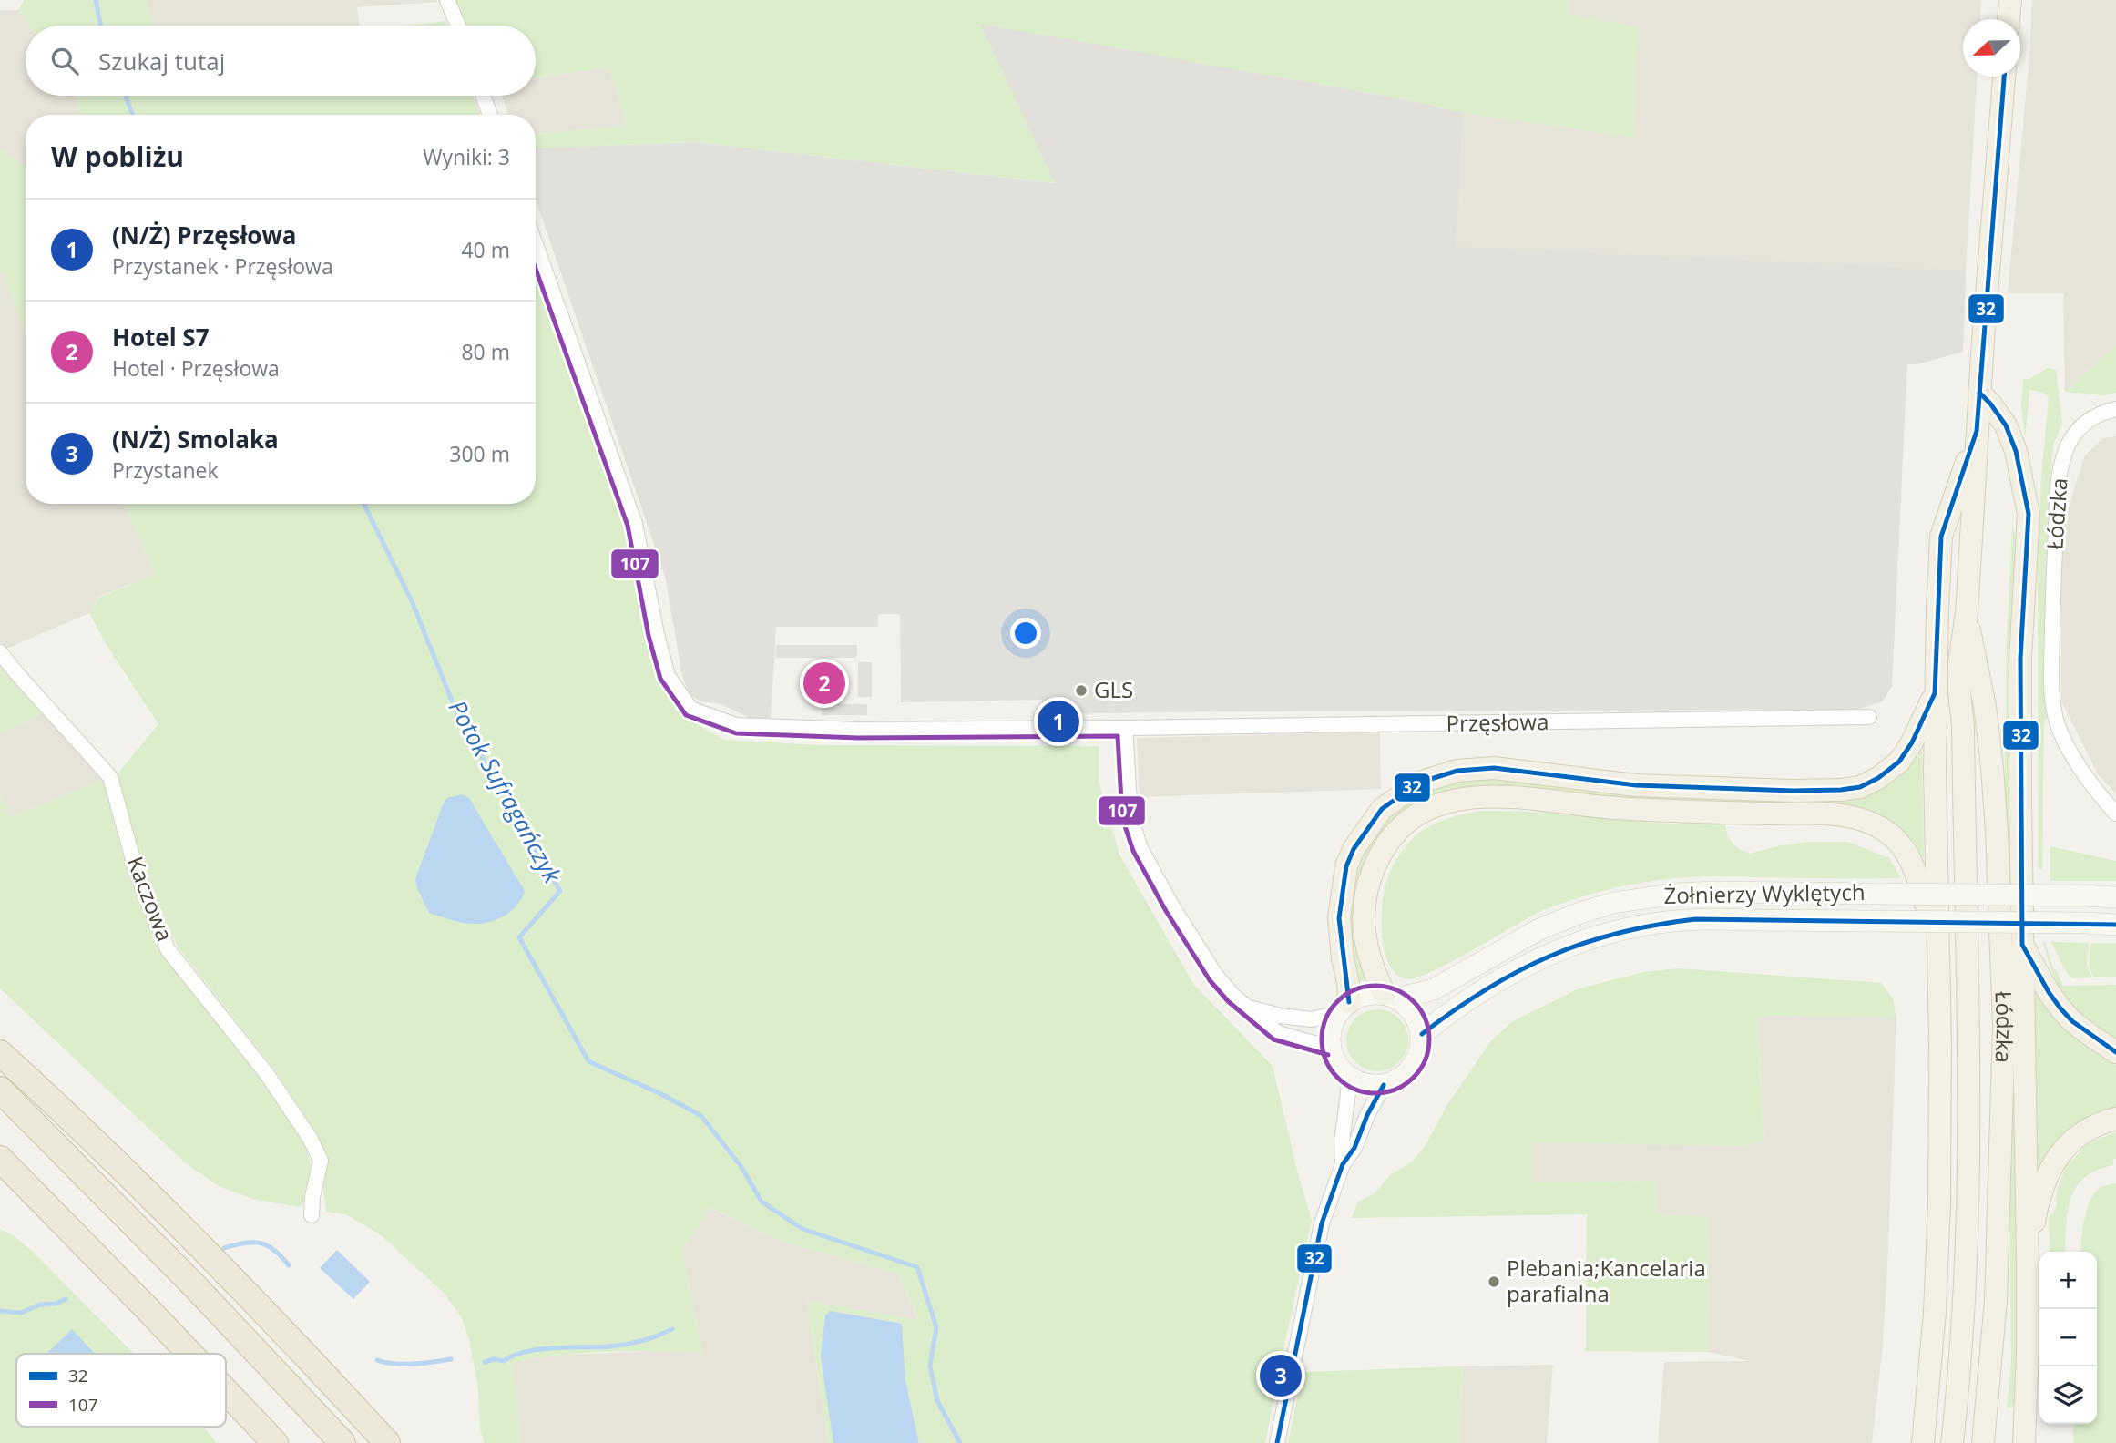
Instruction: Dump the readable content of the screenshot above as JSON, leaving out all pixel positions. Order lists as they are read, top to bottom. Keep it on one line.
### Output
{"streets":{"main road":["Łódzka"],"street":["Przęsłowa","Żołnierzy Wyklętych","Kaczowa"]},"water":["Potok Sufragańczyk"],"places":["GLS","Plebania;Kancelaria parafialna"],"lines":["transit line 32","transit line 107"],"legend":["32","107"],"north":"left","page":{"search":"Szukaj tutaj","heading":["W pobliżu","Wyniki: 3"],"list":[{"mark":"1","name":"(N/Ż) Przęsłowa","note":"Przystanek · Przęsłowa","value":"40 m"},{"mark":"2","name":"Hotel S7","note":"Hotel · Przęsłowa","value":"80 m"},{"mark":"3","name":"(N/Ż) Smolaka","note":"Przystanek","value":"300 m"}],"pins":["2","1","3"],"map_buttons":["+","−"]}}
